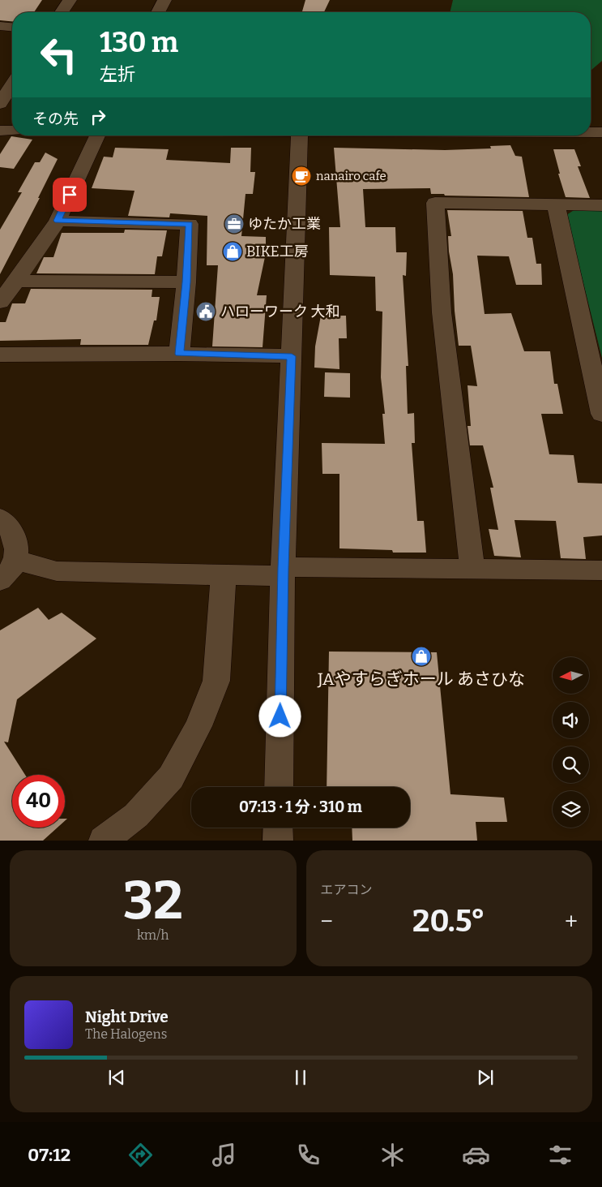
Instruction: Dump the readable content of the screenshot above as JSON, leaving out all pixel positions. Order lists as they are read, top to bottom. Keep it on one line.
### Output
{"places":{"cafe":["nanairo cafe"],"office":["ゆたか工業"],"shop":["BIKE工房","JAやすらぎホール あさひな"],"public building":["ハローワーク 大和"]},"north":"left","page":{"turn":["130 m","左折"],"then":"その先","limit":"40","trip":"07:13 · 1 分 · 310 m","tile":[["32","km/h"],"エアコン"],"heat":["−","20.5°","+"],"song":["Night Drive","The Halogens"],"tabs":"07:12"}}
